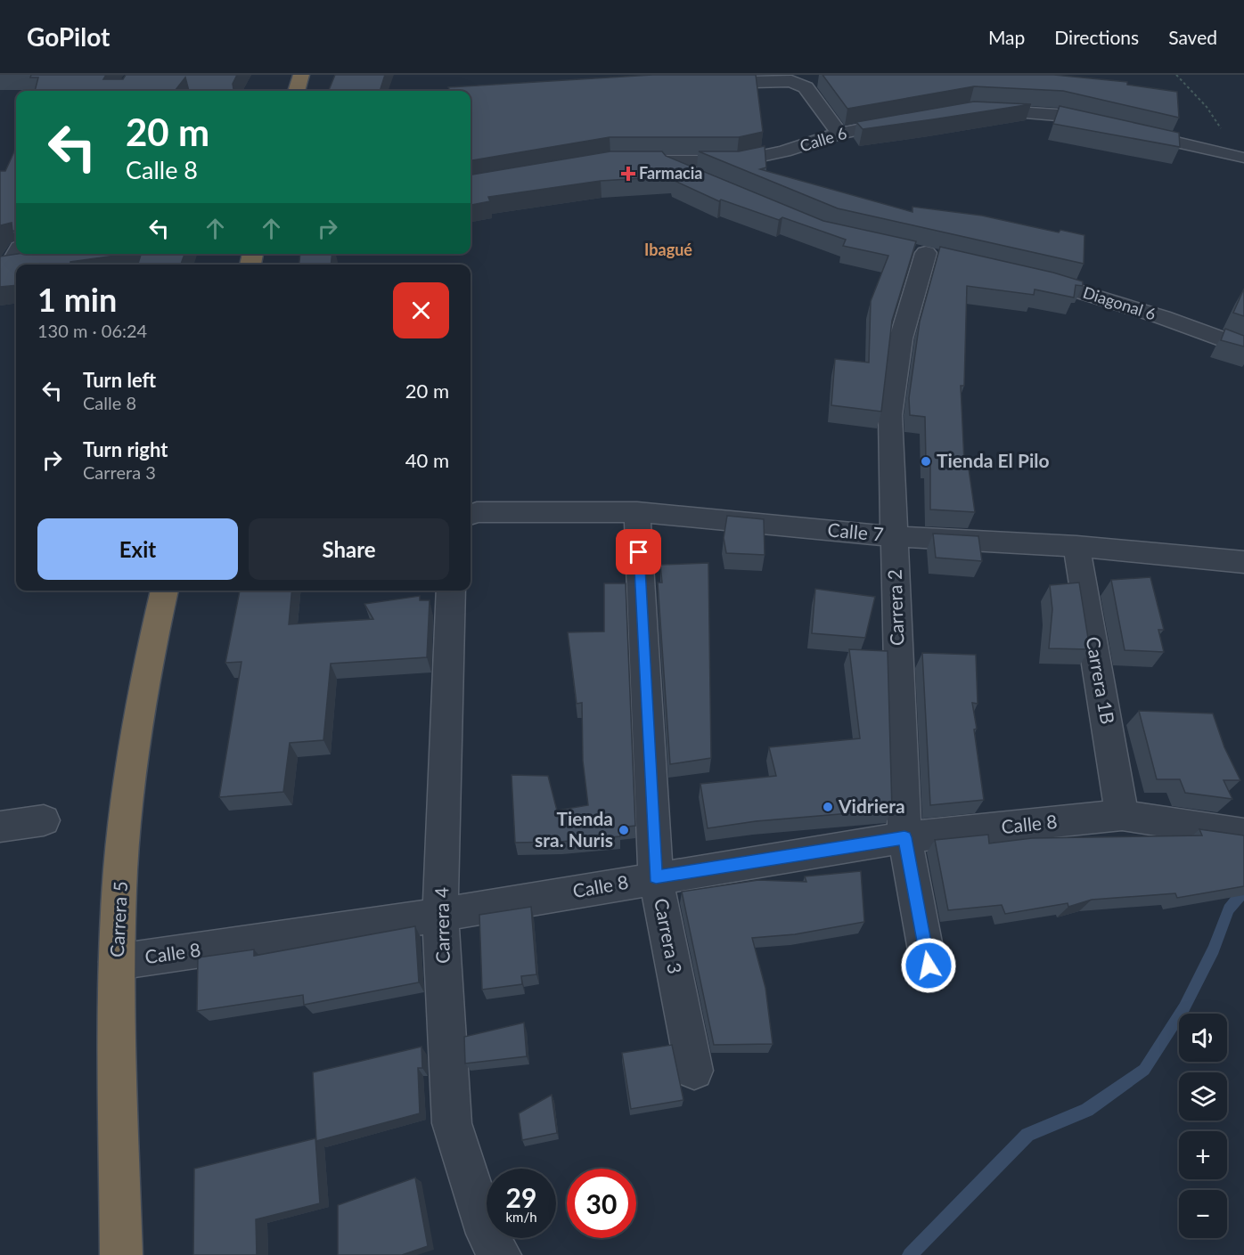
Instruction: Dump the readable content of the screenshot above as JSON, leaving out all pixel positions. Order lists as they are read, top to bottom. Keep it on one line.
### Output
{"streets":{"highway":["Carrera 5"],"street":["Calle 6","Diagonal 6","Calle 7","Carrera 2","Carrera 1B","Calle 8","Carrera 4","Carrera 3"]},"crossings":[["Calle 7","Carrera 2"],["Calle 7","Carrera 1B"],["Calle 7","Carrera 3"],["Carrera 2","Calle 8"],["Carrera 1B","Calle 8"],["Calle 8","Carrera 5"],["Calle 8","Carrera 4"],["Calle 8","Carrera 3"]],"districts":["Ibagué"],"places":{"health":["Farmacia"],"other":["Tienda El Pilo","Vidriera","Tienda sra. Nuris"]},"page":{"header":"GoPilot","nav":["Map","Directions","Saved"],"turn":["20 m","Calle 8"],"heading":["1 min","130 m · 06:24"],"list":[{"name":"Turn left","note":"Calle 8","value":"20 m"},{"name":"Turn right","note":"Carrera 3","value":"40 m"}],"buttons":["Exit","Share"],"map_buttons":["+","−"],"speed":"29 km/h","limit":"30"}}
